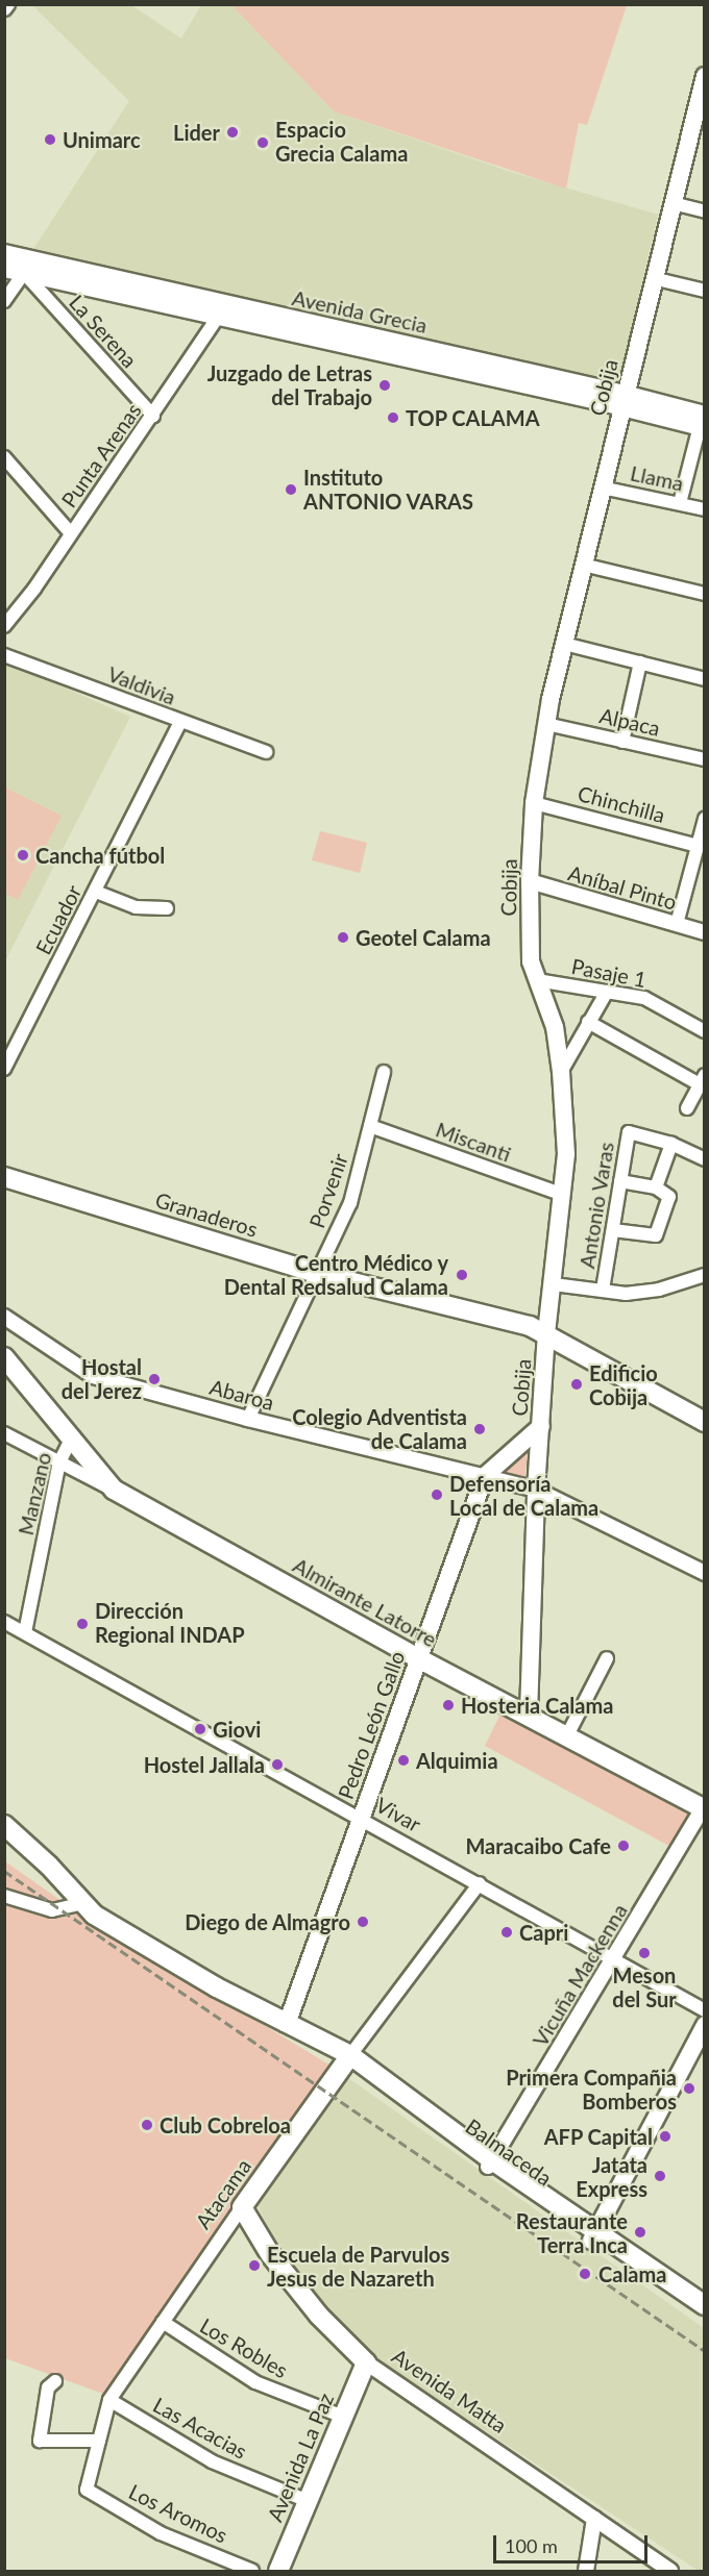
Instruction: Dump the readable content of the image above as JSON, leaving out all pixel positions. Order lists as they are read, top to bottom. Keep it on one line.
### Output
{"streets":{"main road":["Avenida Grecia","Cobija","Granaderos","Almirante Latorre","Pedro León Gallo","Balmaceda","Atacama","Avenida Matta","Avenida La Paz"],"street":["La Serena","Punta Arenas","Llama","Valdivia","Alpaca","Chinchilla","Aníbal Pinto","Ecuador","Pasaje 1","Miscanti","Porvenir","Antonio Varas","Abaroa","Manzano","Vivar","Vicuña Mackenna","Los Robles","Las Acacias","Los Aromos"]},"crossings":[["Avenida Grecia","La Serena"],["Avenida Grecia","Cobija"],["Avenida Grecia","Punta Arenas"],["La Serena","Punta Arenas"],["Cobija","Llama"],["Cobija","Alpaca"],["Cobija","Chinchilla"],["Cobija","Aníbal Pinto"],["Cobija","Pasaje 1"],["Cobija","Miscanti"],["Cobija","Granaderos"],["Cobija","Abaroa"],["Cobija","Almirante Latorre"],["Cobija","Pedro León Gallo"],["Valdivia","Ecuador"],["Miscanti","Porvenir"],["Porvenir","Granaderos"],["Porvenir","Abaroa"],["Abaroa","Pedro León Gallo"],["Manzano","Almirante Latorre"],["Manzano","Vivar"],["Almirante Latorre","Pedro León Gallo"],["Almirante Latorre","Vicuña Mackenna"],["Pedro León Gallo","Vivar"],["Pedro León Gallo","Balmaceda"],["Vivar","Vicuña Mackenna"],["Vivar","Atacama"],["Vicuña Mackenna","Balmaceda"],["Balmaceda","Atacama"],["Atacama","Los Robles"],["Atacama","Avenida Matta"],["Atacama","Las Acacias"],["Atacama","Los Aromos"],["Los Robles","Avenida La Paz"],["Avenida Matta","Avenida La Paz"],["Las Acacias","Avenida La Paz"]],"places":["Lider","Unimarc","Espacio Grecia Calama","Juzgado de Letras del Trabajo","TOP CALAMA","Instituto ANTONIO VARAS","Cancha fútbol","Geotel Calama","Centro Médico y Dental Redsalud Calama","Hostal del Jerez","Edificio Cobija","Colegio Adventista de Calama","Defensoría Local de Calama","Dirección Regional INDAP","Hosteria Calama","Giovi","Alquimia","Hostel Jallala","Maracaibo Cafe","Diego de Almagro","Capri","Meson del Sur","Primera Compañia Bomberos","Club Cobreloa","AFP Capital","Jatata Express","Restaurante Terra Inca","Escuela de Parvulos Jesus de Nazareth","Calama"],"scale_bar":"100 m"}
